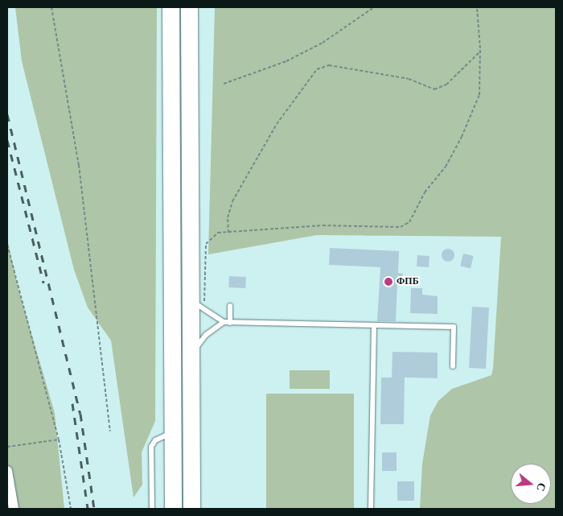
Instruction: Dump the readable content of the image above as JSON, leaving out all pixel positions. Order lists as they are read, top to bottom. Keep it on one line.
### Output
{"places":["ФПБ"],"north":"right"}
